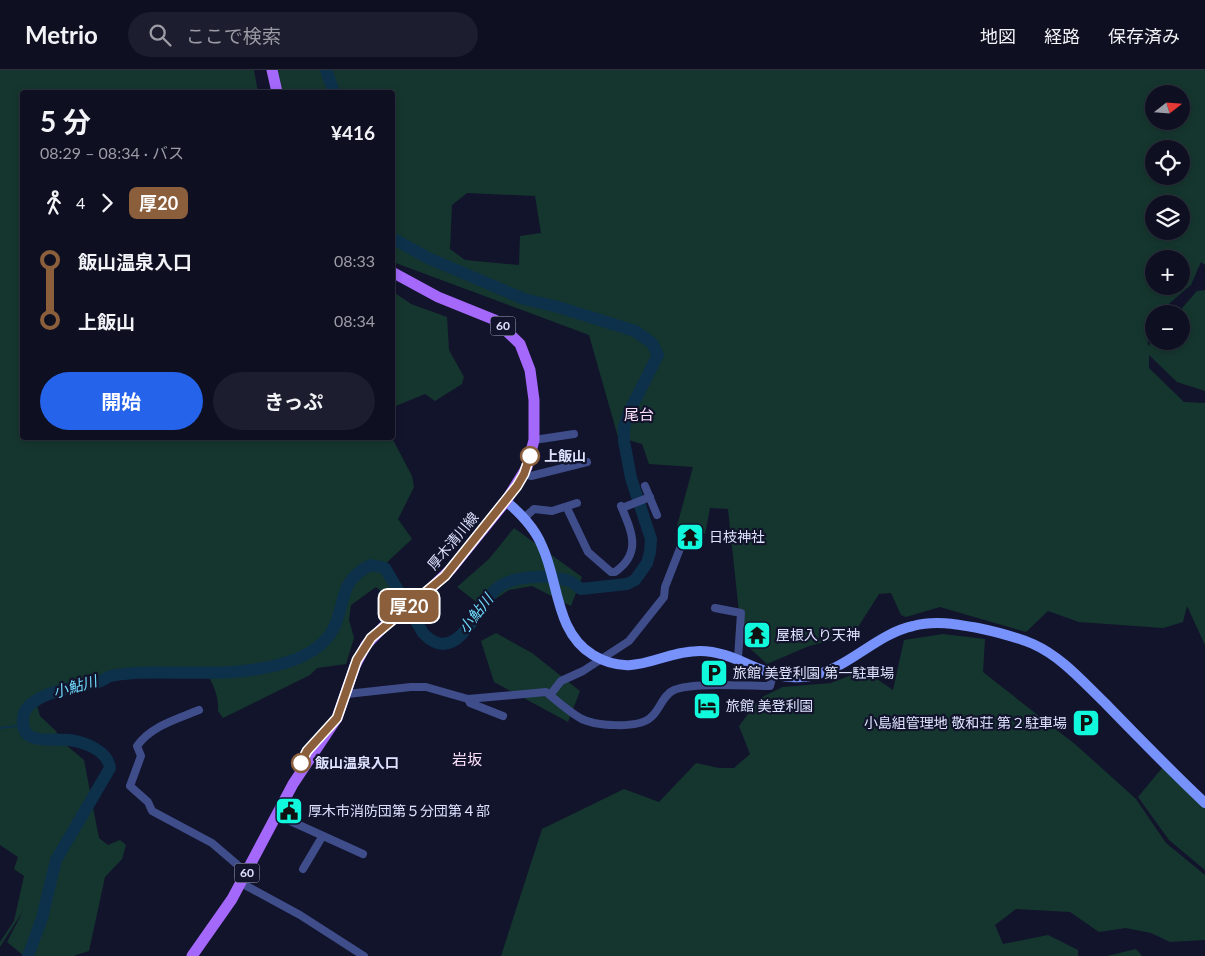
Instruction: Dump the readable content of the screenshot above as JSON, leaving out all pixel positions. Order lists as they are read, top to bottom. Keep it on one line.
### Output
{"streets":{"main road":["60","厚木清川線"]},"crossings":[["60","厚木清川線"]],"districts":["尾台","岩坂"],"water":["小鮎川"],"places":{"other":["上飯山","飯山温泉入口"],"temple":["日枝神社","屋根入り天神"],"parking":["旅館 美登利園 第一駐車場","小島組管理地 敬和荘 第２駐車場"],"hotel":["旅館 美登利園"],"public building":["厚木市消防団第５分団第４部"]},"lines":["bus line 厚20"],"north":"right","page":{"header":"Metrio","search":"ここで検索","nav":["地図","経路","保存済み"],"on_map":"厚20","map_buttons":["+","−"],"heading":["5 分","08:29 – 08:34 · バス","¥416"],"legs":["4","厚20"],"list":[{"name":"飯山温泉入口","value":"08:33"},{"name":"上飯山","value":"08:34"}],"buttons":["開始","きっぷ"]}}
